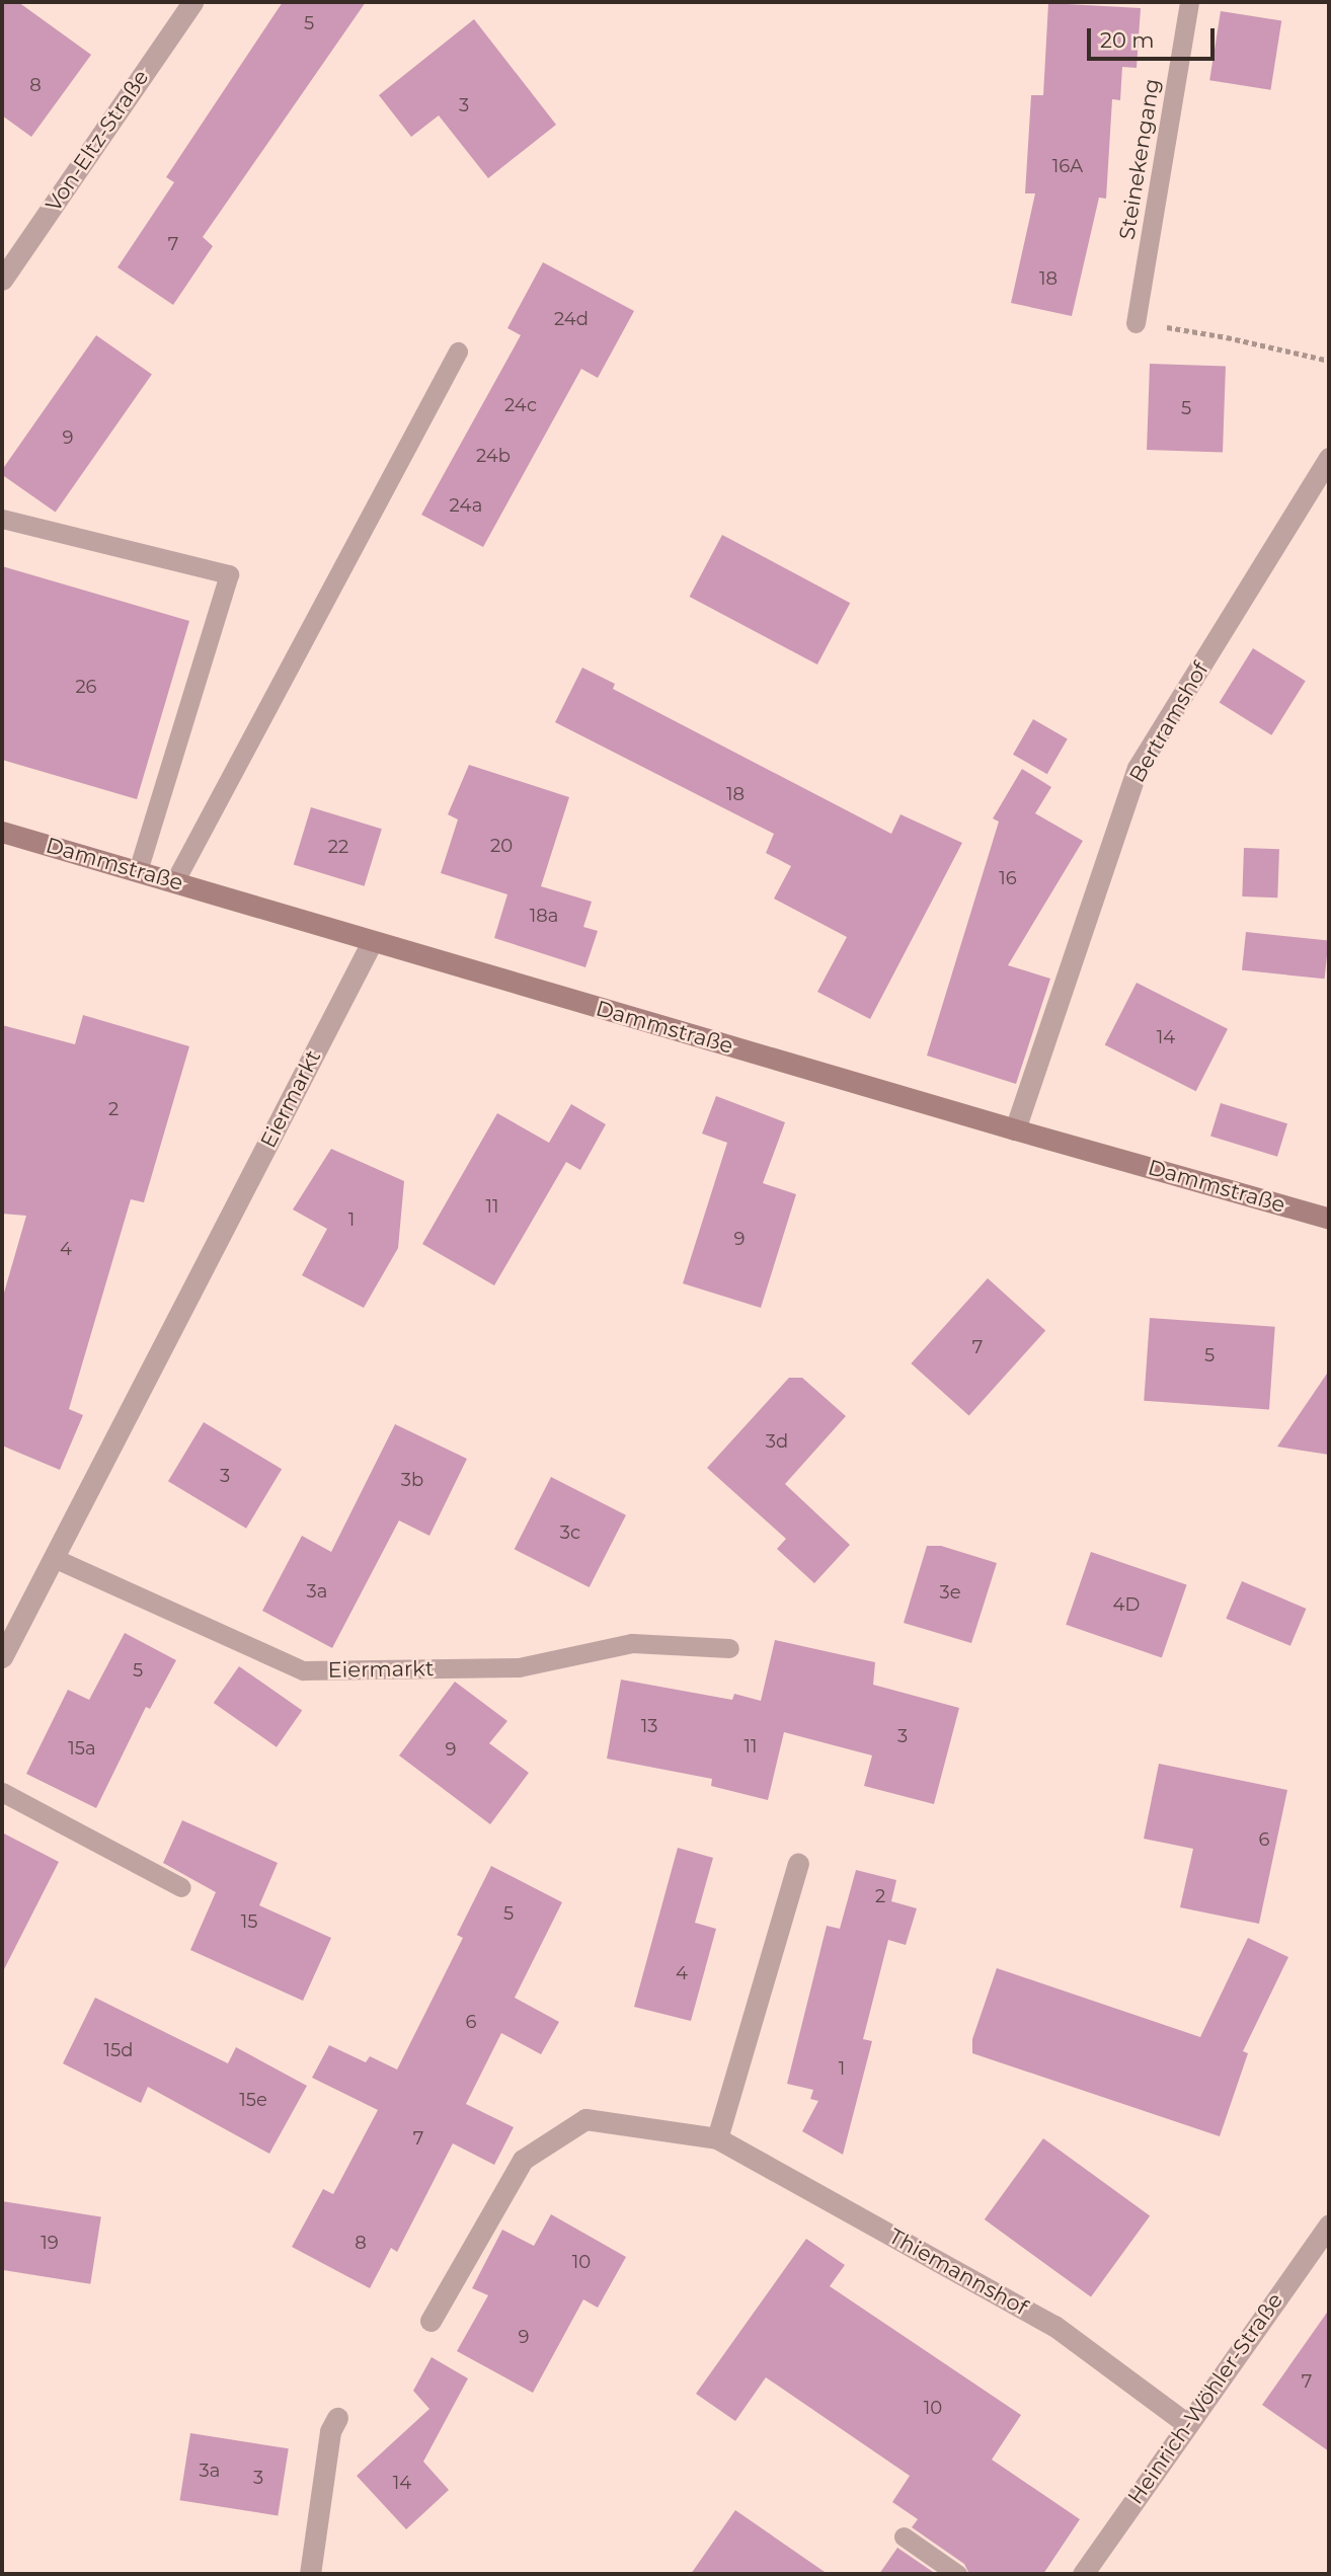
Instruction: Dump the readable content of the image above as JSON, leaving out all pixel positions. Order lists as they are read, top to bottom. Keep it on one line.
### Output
{"streets":{"main road":["Dammstraße"],"street":["Von-Eltz-Straße","Bertramshof","Eiermarkt","Thiemannshof","Heinrich-Wöhler-Straße"],"lane":["Steinekengang"]},"crossings":[["Bertramshof","Dammstraße"],["Dammstraße","Eiermarkt"],["Thiemannshof","Heinrich-Wöhler-Straße"]],"house_numbers":["5","8","3","16A","7","18","24d","24c","5","9","24b","24a","26","18","20","22","16","18a","14","2","11","1","9","4","7","5","3d","3","3b","3c","3a","3e","4D","5","13","3","11","15a","9","6","2","5","15","4","6","15d","1","15e","7","19","8","10","9","7","10","3a","3","14"],"scale_bar":"20 m"}
